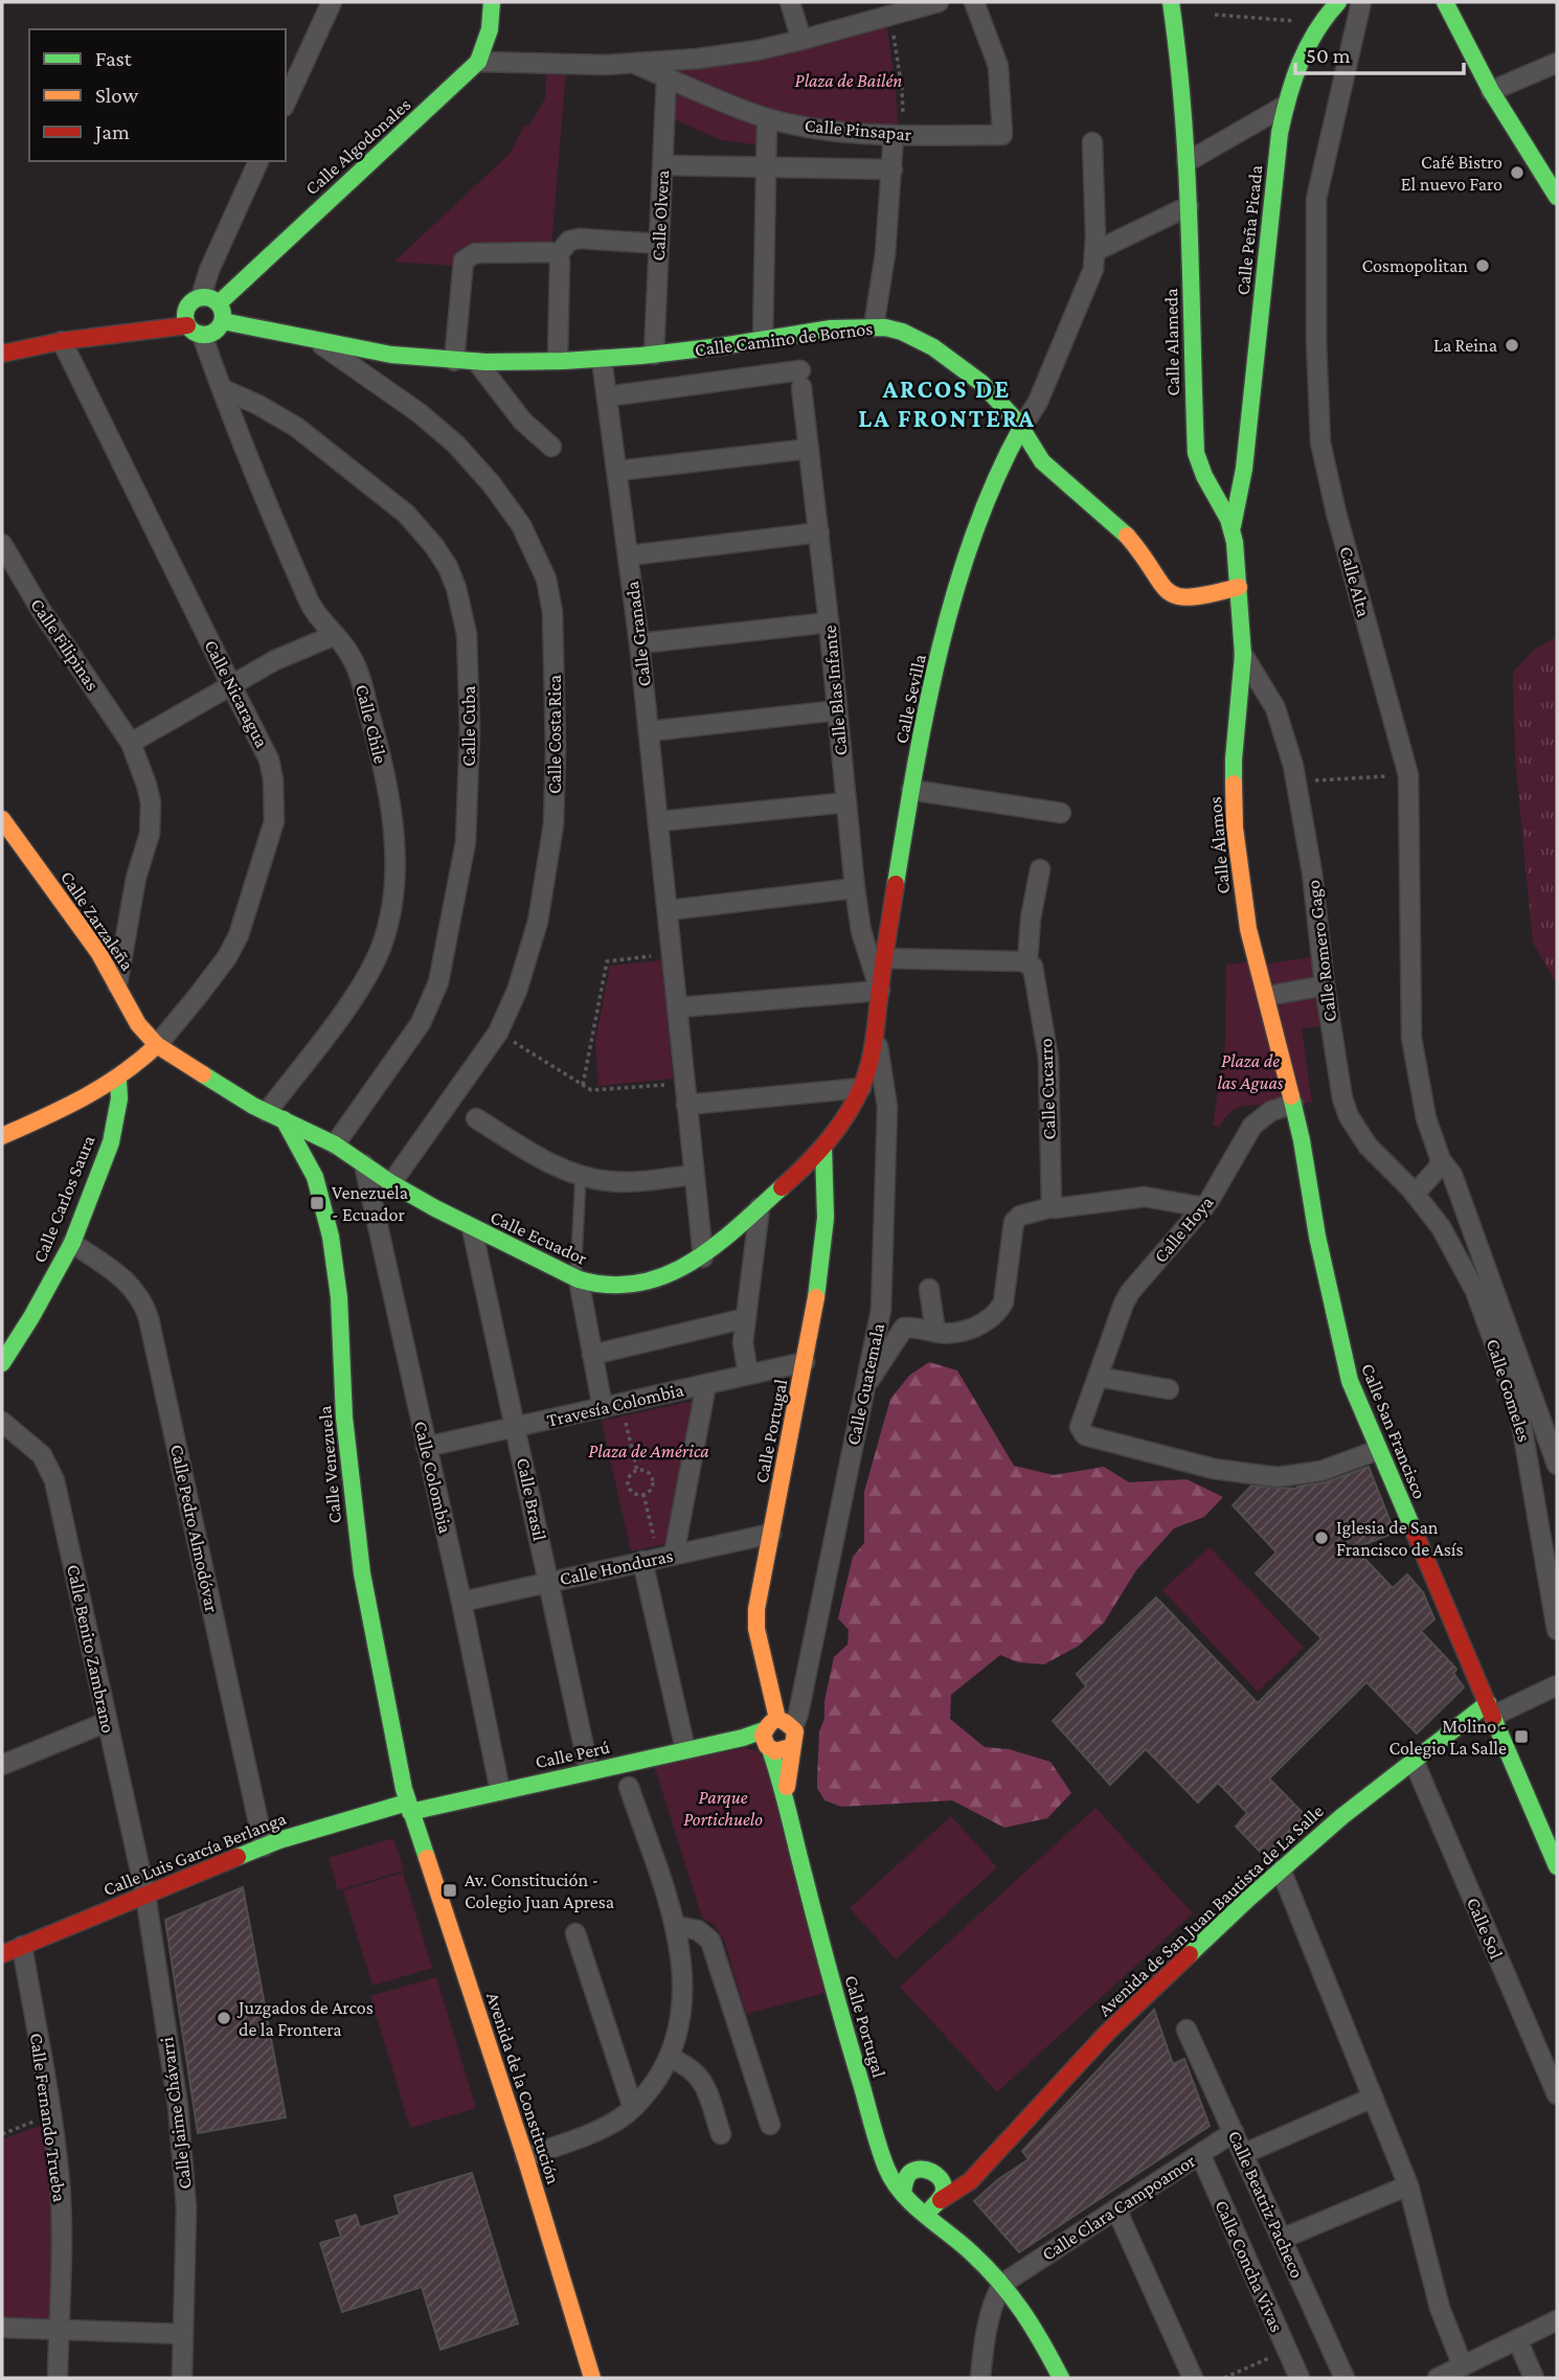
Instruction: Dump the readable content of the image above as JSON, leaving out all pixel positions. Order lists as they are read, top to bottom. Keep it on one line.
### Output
{"streets":{"street":["Calle Pinsapar","Calle Algodonales","Calle Olvera","Calle Peña Picada","Calle Camino de Bornos","Calle Alameda","Calle Alta","Calle Granada","Calle Filipinas","Calle Blas Infante","Calle Nicaragua","Calle Sevilla","Calle Chile","Calle Cuba","Calle Costa Rica","Calle Álamos","Calle Zarzaleña","Calle Romero Gago","Calle Cucarro","Calle Carlos Saura","Calle Hoya","Calle Ecuador","Calle Guatemala","Calle Gomeles","Travesía Colombia","Calle Portugal","Calle San Francisco","Calle Venezuela","Calle Colombia","Calle Brasil","Calle Pedro Almodóvar","Calle Honduras","Calle Benito Zambrano","Calle Perú","Calle Luis García Berlanga","Avenida de San Juan Bautista de La Salle","Calle Sol","Avenida de la Constitución","Calle Jaime Chávarri","Calle Fernando Trueba","Calle Beatriz Pacheco","Calle Clara Campoamor","Calle Concha Vivas"]},"crossings":[["Calle Pinsapar","Calle Olvera"],["Calle Algodonales","Calle Camino de Bornos"],["Calle Olvera","Calle Camino de Bornos"],["Calle Peña Picada","Calle Álamos"],["Calle Camino de Bornos","Calle Granada"],["Calle Camino de Bornos","Calle Sevilla"],["Calle Camino de Bornos","Calle Costa Rica"],["Calle Camino de Bornos","Calle Álamos"],["Calle Alta","Calle Gomeles"],["Calle Granada","Calle Blas Infante"],["Calle Granada","Calle Ecuador"],["Calle Filipinas","Calle Zarzaleña"],["Calle Blas Infante","Calle Sevilla"],["Calle Blas Infante","Calle Ecuador"],["Calle Nicaragua","Calle Zarzaleña"],["Calle Nicaragua","Calle Ecuador"],["Calle Sevilla","Calle Ecuador"],["Calle Chile","Calle Cuba"],["Calle Chile","Calle Ecuador"],["Calle Chile","Calle Venezuela"],["Calle Cuba","Calle Ecuador"],["Calle Costa Rica","Calle Ecuador"],["Calle Álamos","Calle Romero Gago"],["Calle Zarzaleña","Calle Ecuador"],["Calle Romero Gago","Calle Gomeles"],["Calle Carlos Saura","Calle Pedro Almodóvar"],["Calle Hoya","Calle San Francisco"],["Calle Ecuador","Calle Guatemala"],["Calle Ecuador","Calle Portugal"],["Calle Ecuador","Calle Venezuela"],["Calle Ecuador","Calle Colombia"],["Calle Ecuador","Calle Brasil"],["Calle Guatemala","Calle Portugal"],["Calle Guatemala","Calle Perú"],["Travesía Colombia","Calle Portugal"],["Travesía Colombia","Calle Colombia"],["Travesía Colombia","Calle Brasil"],["Calle Portugal","Calle Honduras"],["Calle Portugal","Calle Perú"],["Calle Portugal","Avenida de San Juan Bautista de La Salle"],["Calle San Francisco","Avenida de San Juan Bautista de La Salle"],["Calle Venezuela","Calle Perú"],["Calle Venezuela","Calle Luis García Berlanga"],["Calle Venezuela","Avenida de la Constitución"],["Calle Colombia","Calle Honduras"],["Calle Colombia","Calle Perú"],["Calle Brasil","Calle Honduras"],["Calle Brasil","Calle Perú"],["Calle Pedro Almodóvar","Calle Luis García Berlanga"],["Calle Benito Zambrano","Calle Luis García Berlanga"],["Calle Benito Zambrano","Calle Jaime Chávarri"],["Calle Perú","Calle Luis García Berlanga"],["Calle Perú","Avenida de la Constitución"],["Calle Luis García Berlanga","Avenida de la Constitución"],["Calle Luis García Berlanga","Calle Jaime Chávarri"],["Calle Luis García Berlanga","Calle Fernando Trueba"],["Avenida de San Juan Bautista de La Salle","Calle Sol"],["Calle Beatriz Pacheco","Calle Clara Campoamor"],["Calle Clara Campoamor","Calle Concha Vivas"]],"districts":["ARCOS DE LA FRONTERA"],"parks":["Plaza de Bailén","Plaza de las Aguas","Plaza de América","Parque Portichuelo"],"places":{"other":["Café Bistro El nuevo Faro","Cosmopolitan","La Reina","Iglesia de San Francisco de Asís","Juzgados de Arcos de la Frontera"],"transit":["Venezuela - Ecuador","Molino - Colegio La Salle","Av. Constitución - Colegio Juan Apresa"]},"legend":["Fast","Slow","Jam"],"scale_bar":"50 m"}
